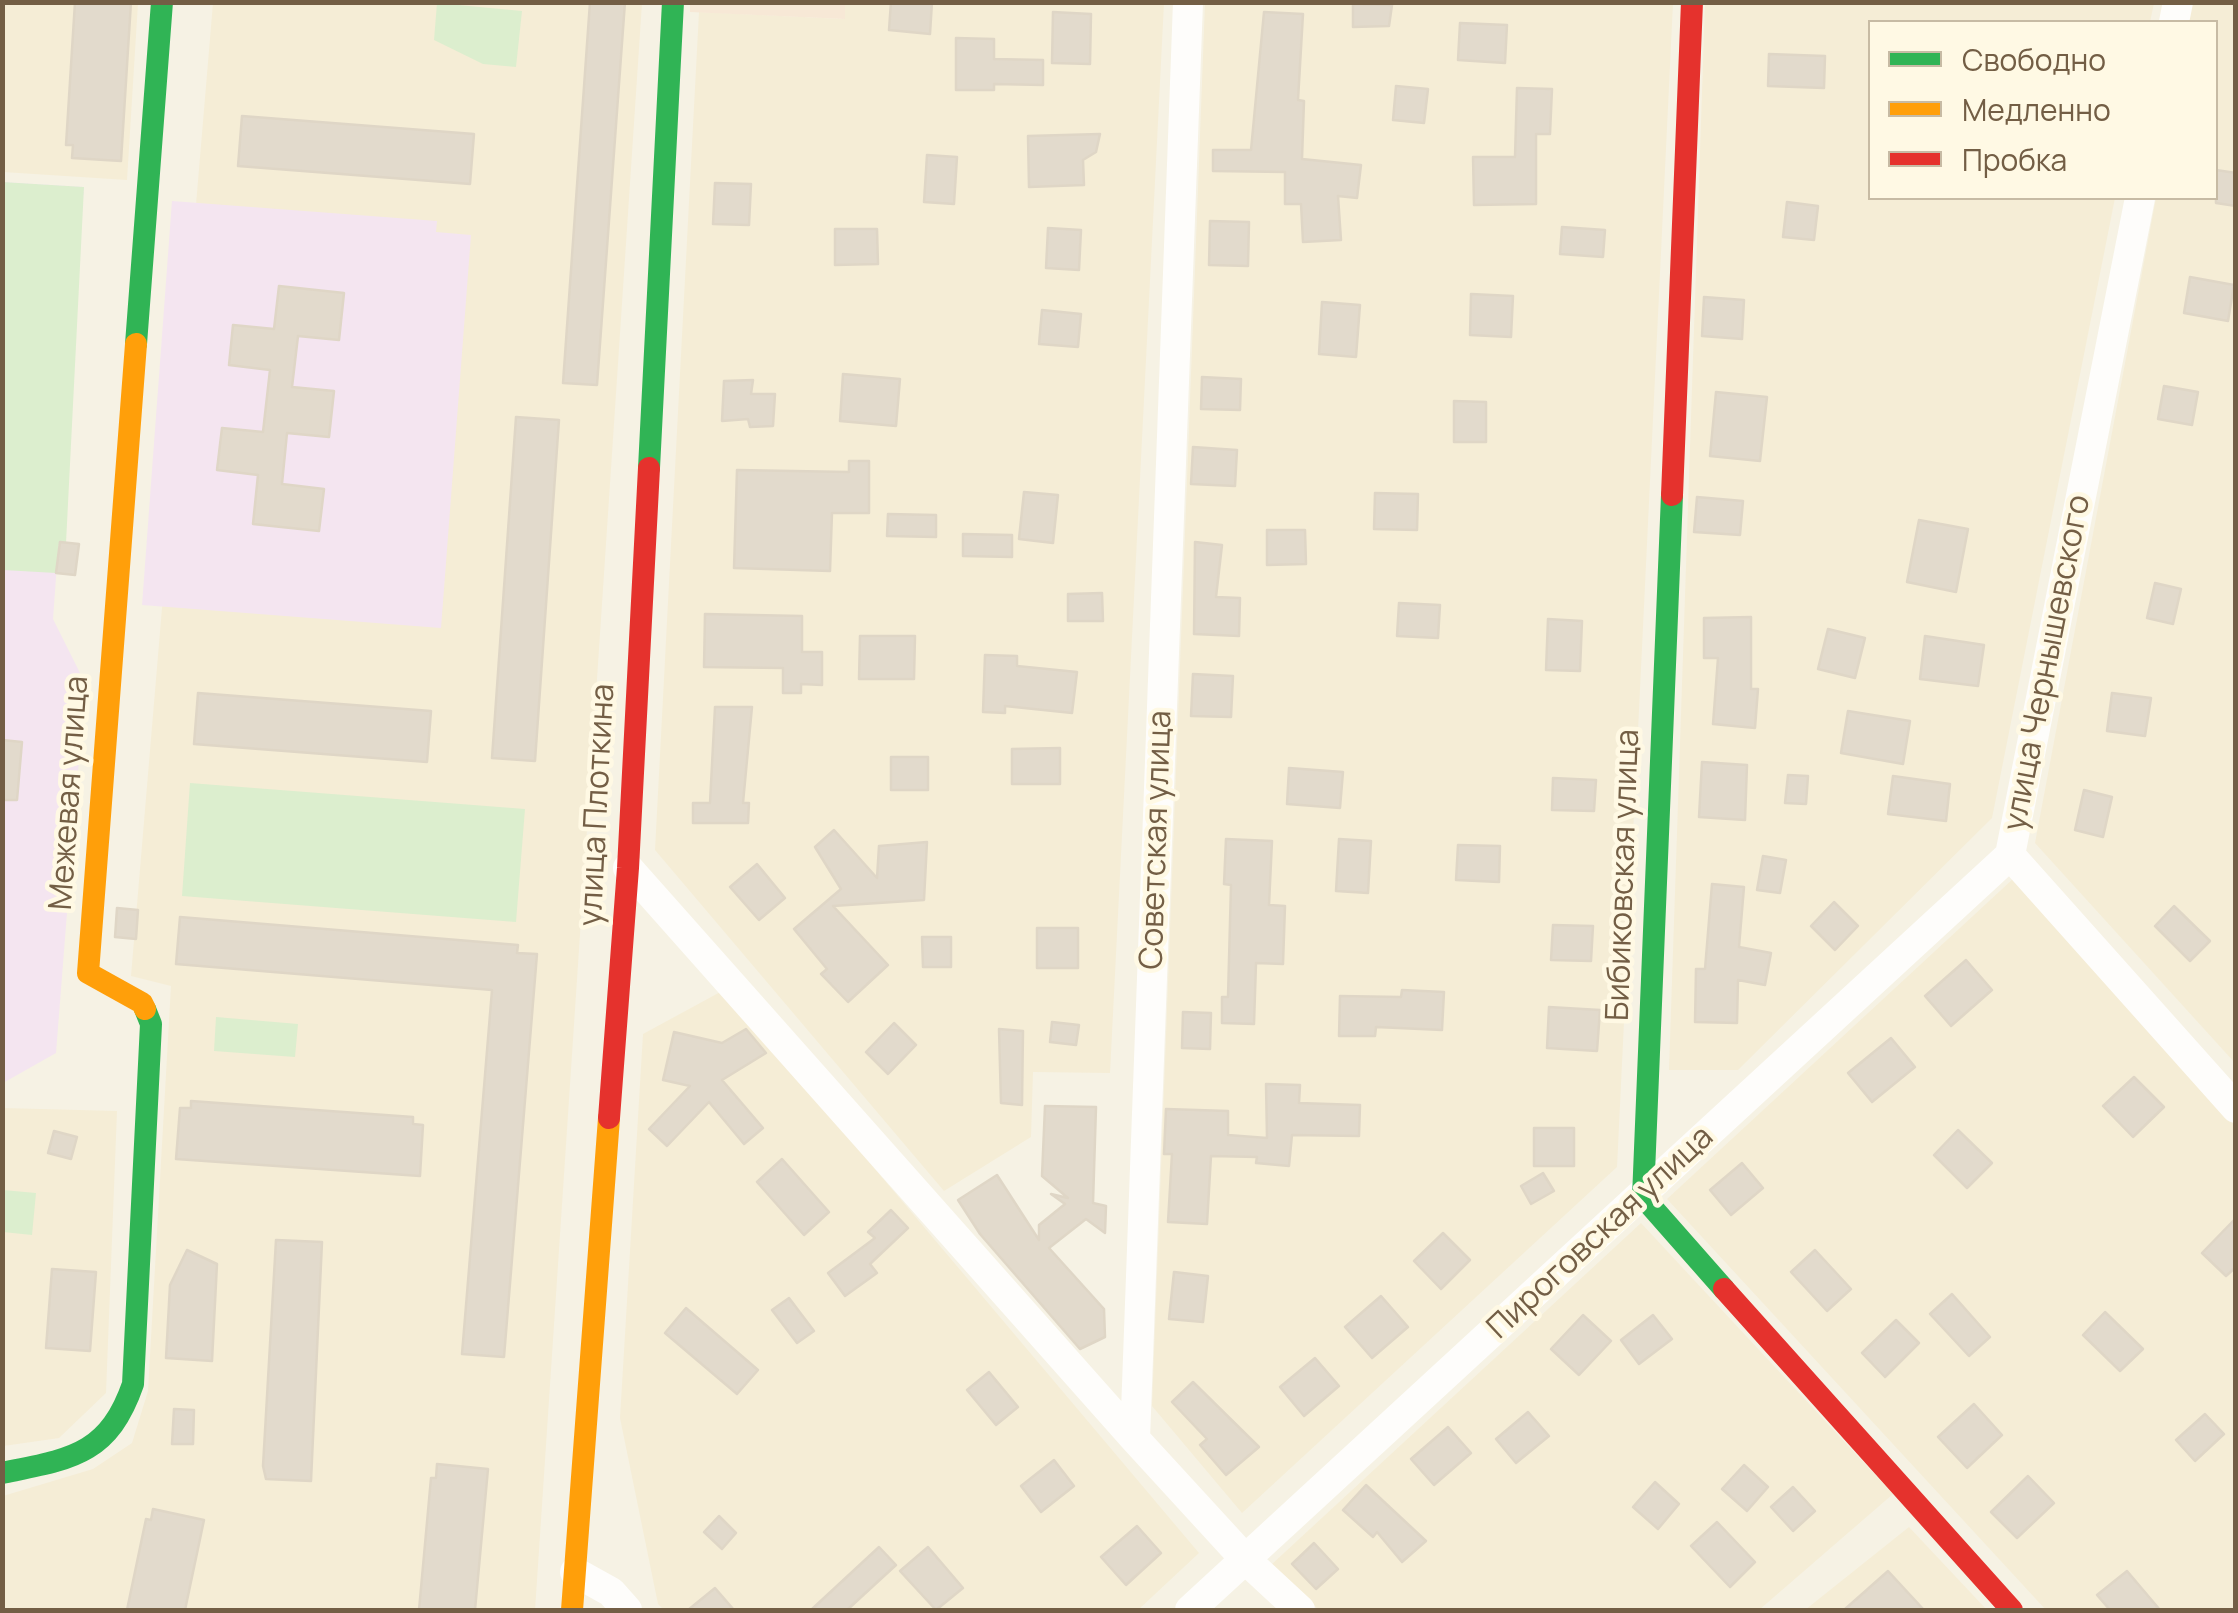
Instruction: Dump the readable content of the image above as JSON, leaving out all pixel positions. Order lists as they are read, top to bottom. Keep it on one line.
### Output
{"streets":{"street":["улица Чернышевского","Межевая улица","улица Плоткина","Советская улица","Бибиковская улица","Пироговская улица"]},"crossings":[["улица Чернышевского","Пироговская улица"],["Бибиковская улица","Пироговская улица"]],"legend":["Свободно","Медленно","Пробка"]}
